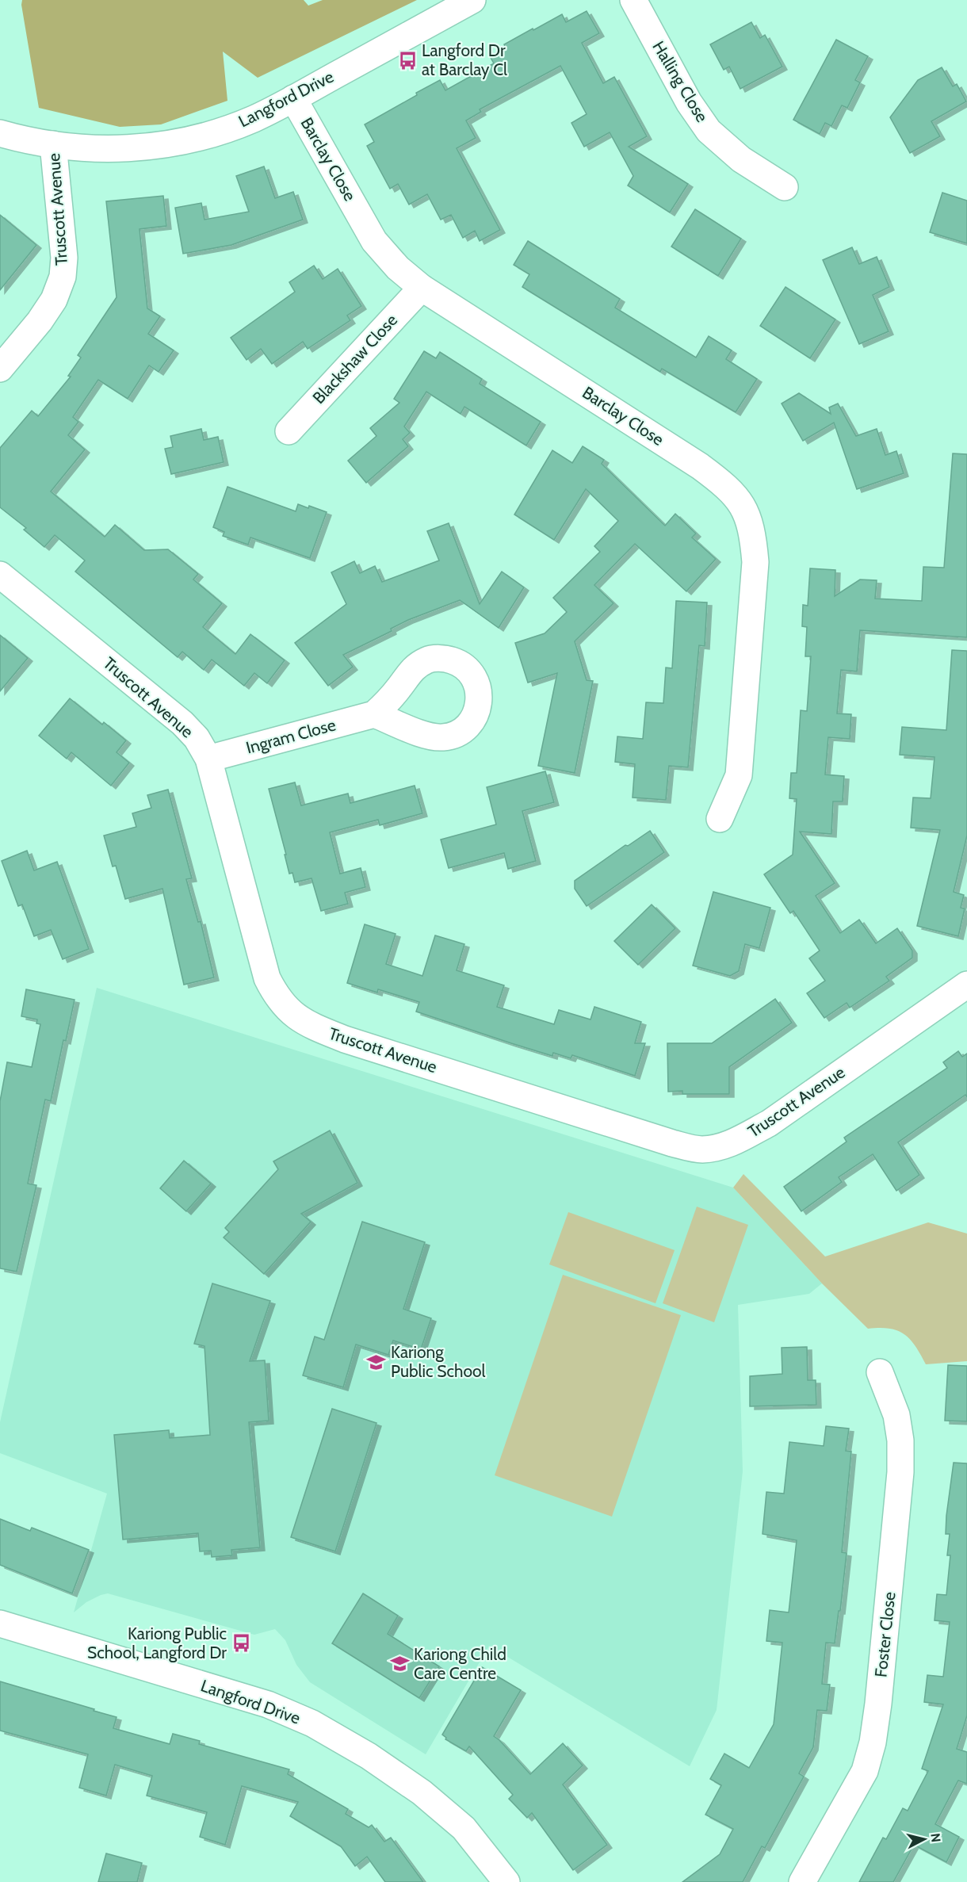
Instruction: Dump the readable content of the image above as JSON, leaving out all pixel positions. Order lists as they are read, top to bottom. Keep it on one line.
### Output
{"streets":{"street":["Halling Close","Langford Drive","Barclay Close","Truscott Avenue","Blackshaw Close","Ingram Close","Foster Close"]},"crossings":[["Langford Drive","Barclay Close"],["Langford Drive","Truscott Avenue"],["Barclay Close","Blackshaw Close"],["Truscott Avenue","Ingram Close"]],"places":{"bus stop":["Langford Dr at Barclay Cl","Kariong Public School, Langford Dr"],"school or university":["Kariong Public School","Kariong Child Care Centre"]},"north":"right"}
